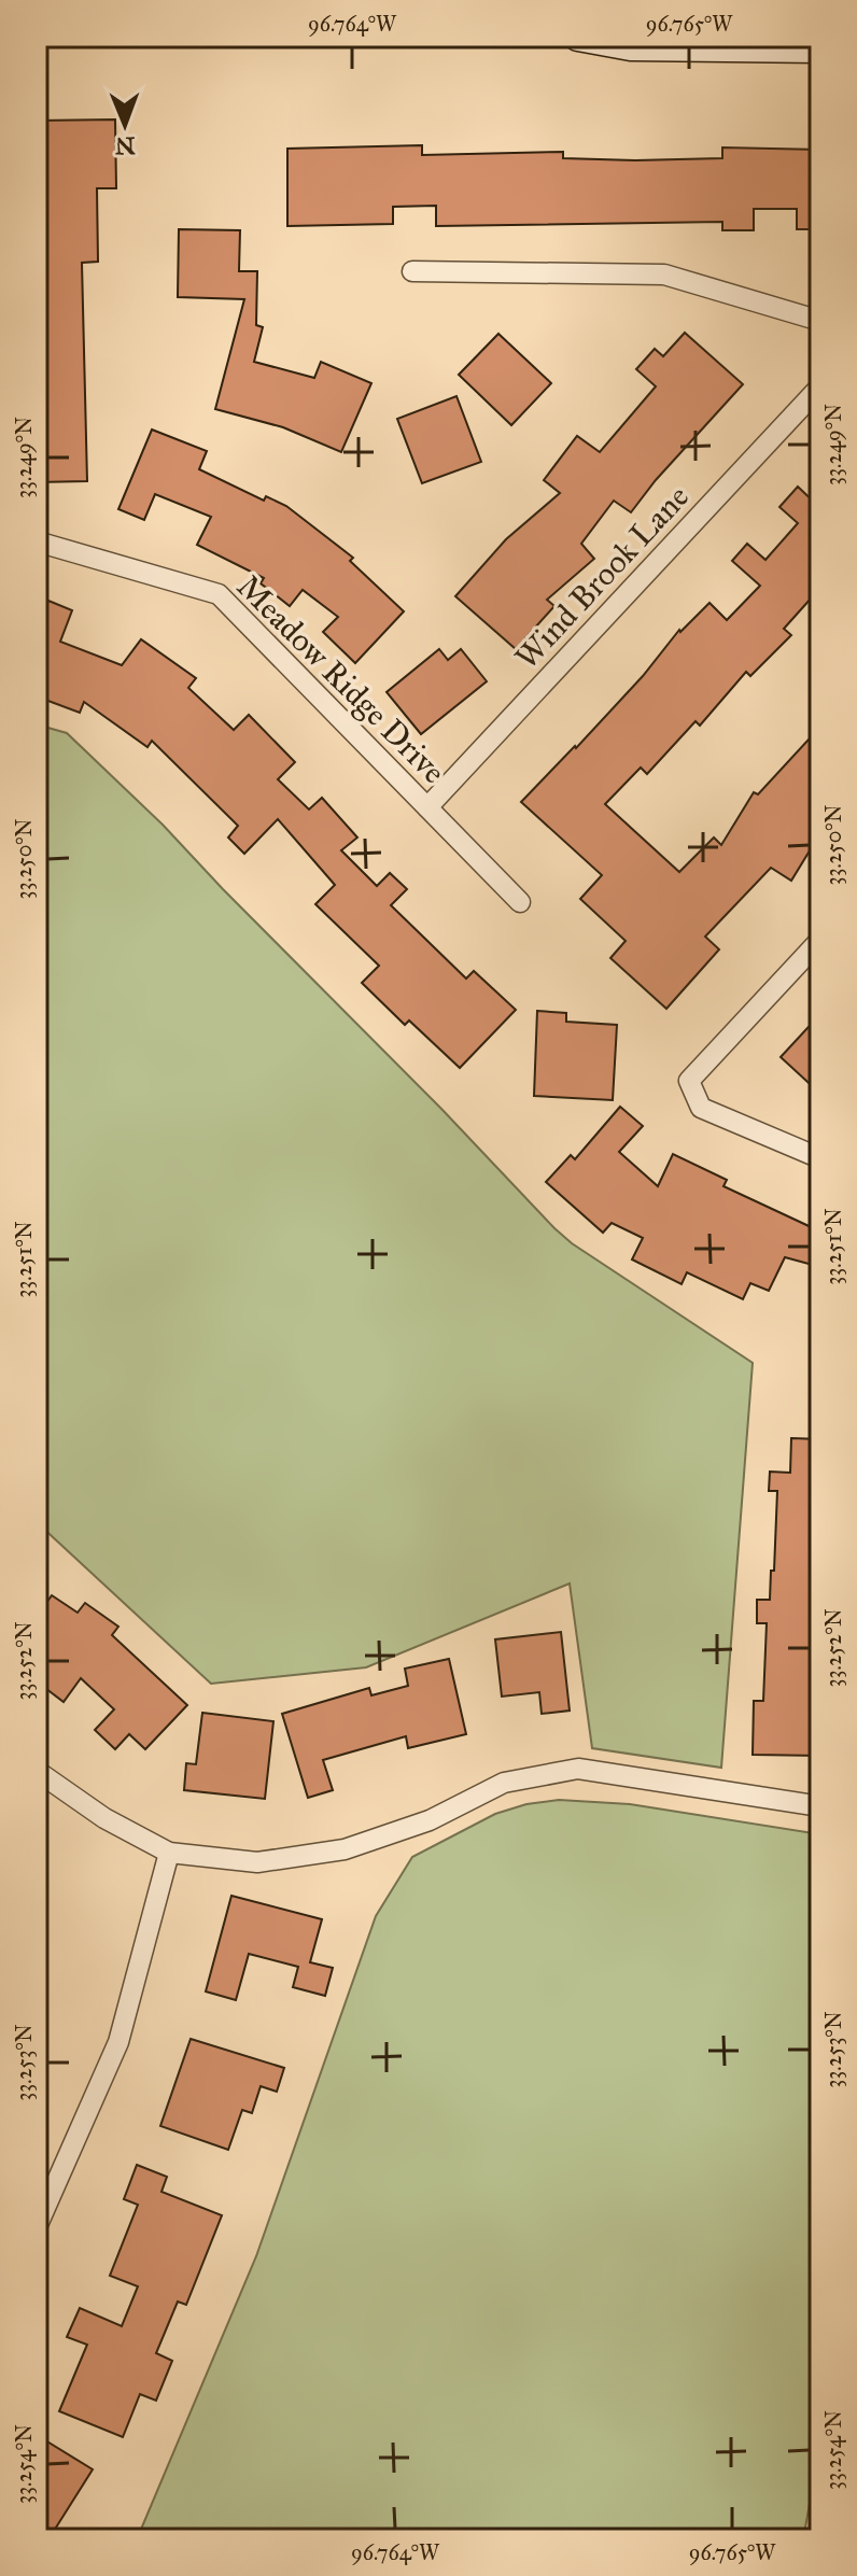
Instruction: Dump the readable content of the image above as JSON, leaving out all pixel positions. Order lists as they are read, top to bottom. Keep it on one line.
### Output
{"streets":{"street":["Wind Brook Lane","Meadow Ridge Drive"]},"crossings":[["Wind Brook Lane","Meadow Ridge Drive"]],"north":"bottom","coordinates":["96.764°W","96.765°W","33.249°N","33.250°N","33.251°N","33.252°N","33.253°N","33.254°N"]}
